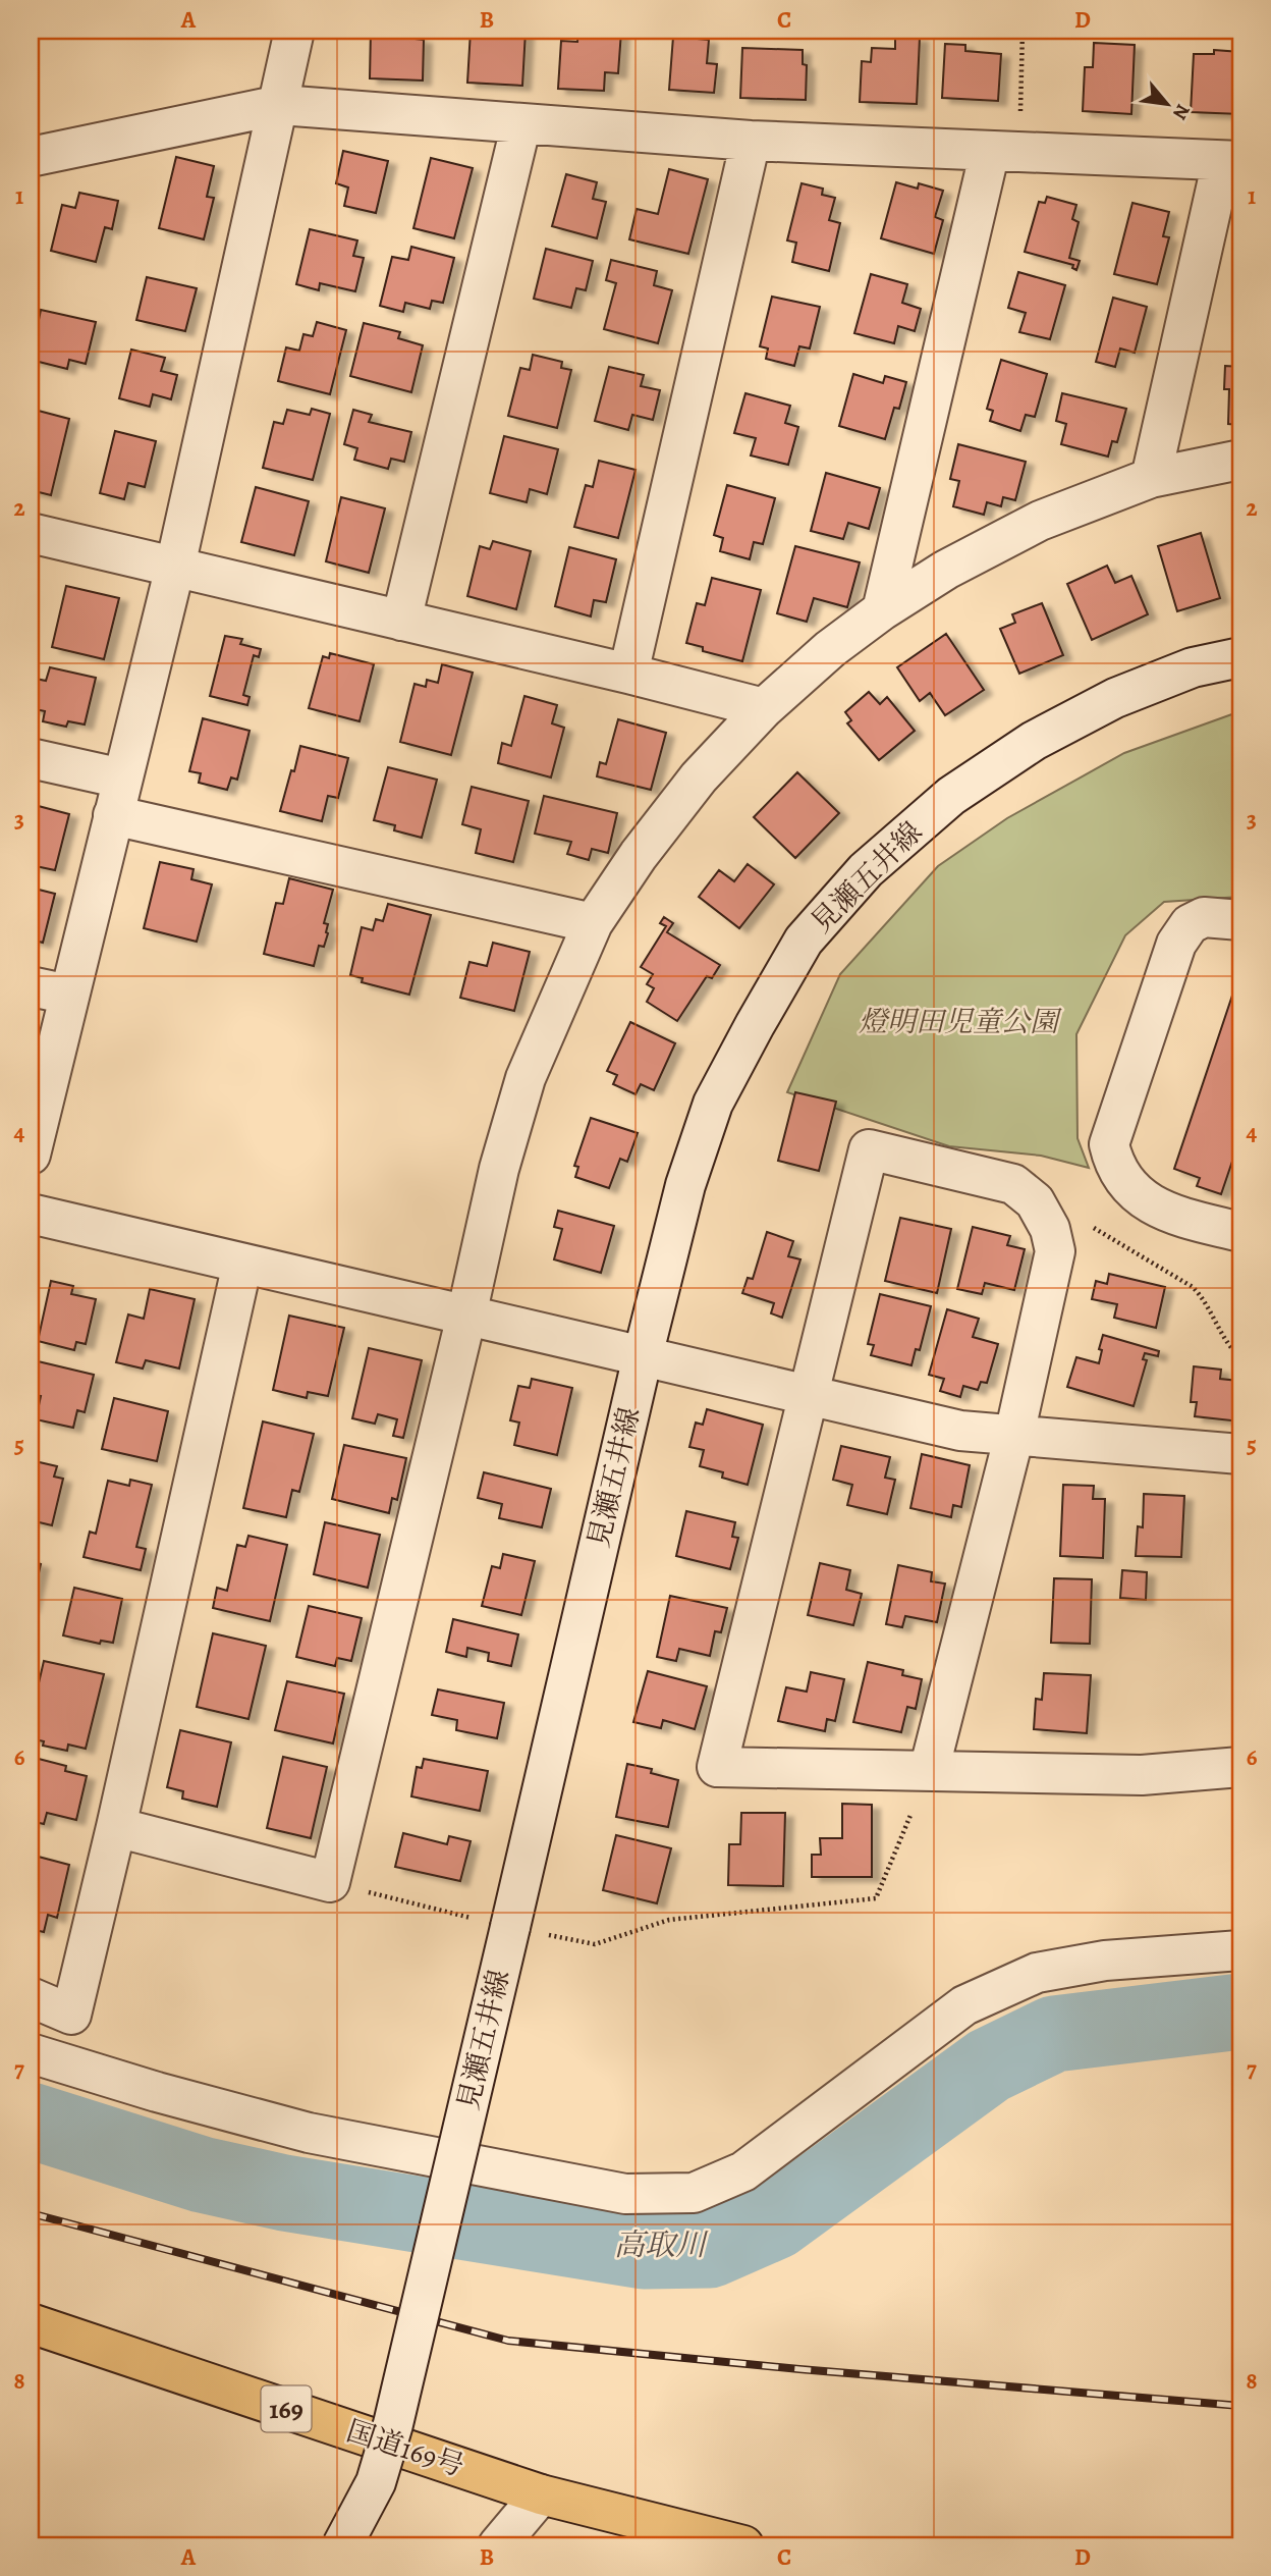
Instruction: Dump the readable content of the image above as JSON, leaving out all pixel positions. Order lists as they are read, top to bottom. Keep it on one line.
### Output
{"streets":{"highway":["169","国道169号"],"street":["見瀬五井線"]},"water":["高取川"],"parks":["燈明田児童公園"],"north":"bottom right","grid":{"columns":["A","B","C","D"],"rows":["1","2","3","4","5","6","7","8"]}}
